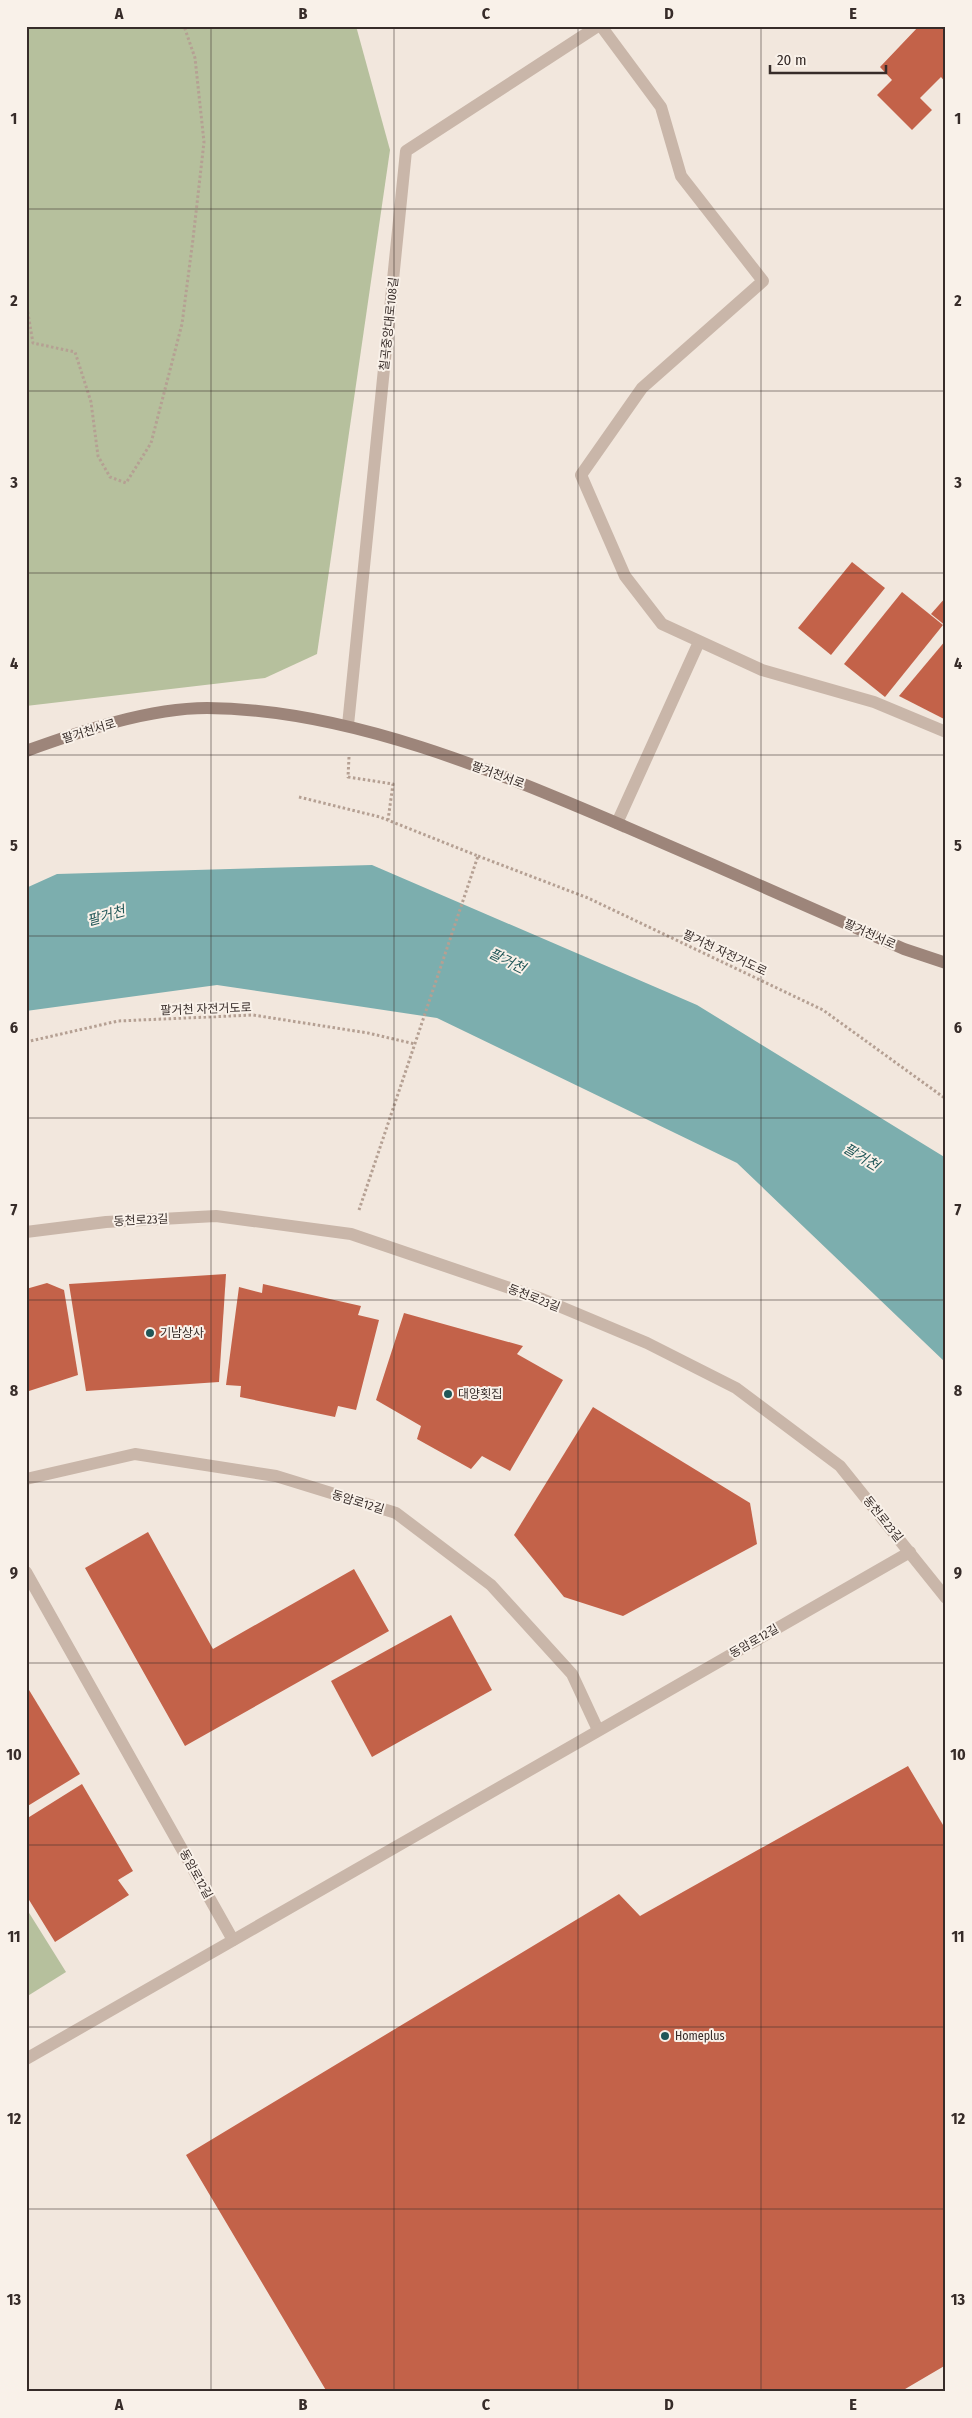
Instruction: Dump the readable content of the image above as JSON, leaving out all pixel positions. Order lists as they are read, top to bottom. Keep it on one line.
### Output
{"streets":{"main road":["팔거천서로"],"street":["칠곡중앙대로108길","동천로23길","동암로12길"],"path":["팔거천 자전거도로"]},"crossings":[["칠곡중앙대로108길","팔거천서로"],["동천로23길","동암로12길"]],"water":["팔거천"],"places":["기남상사","대양횟집","Homeplus"],"scale_bar":"20 m","grid":{"columns":["A","B","C","D","E"],"rows":["1","2","3","4","5","6","7","8","9","10","11","12","13"]}}
